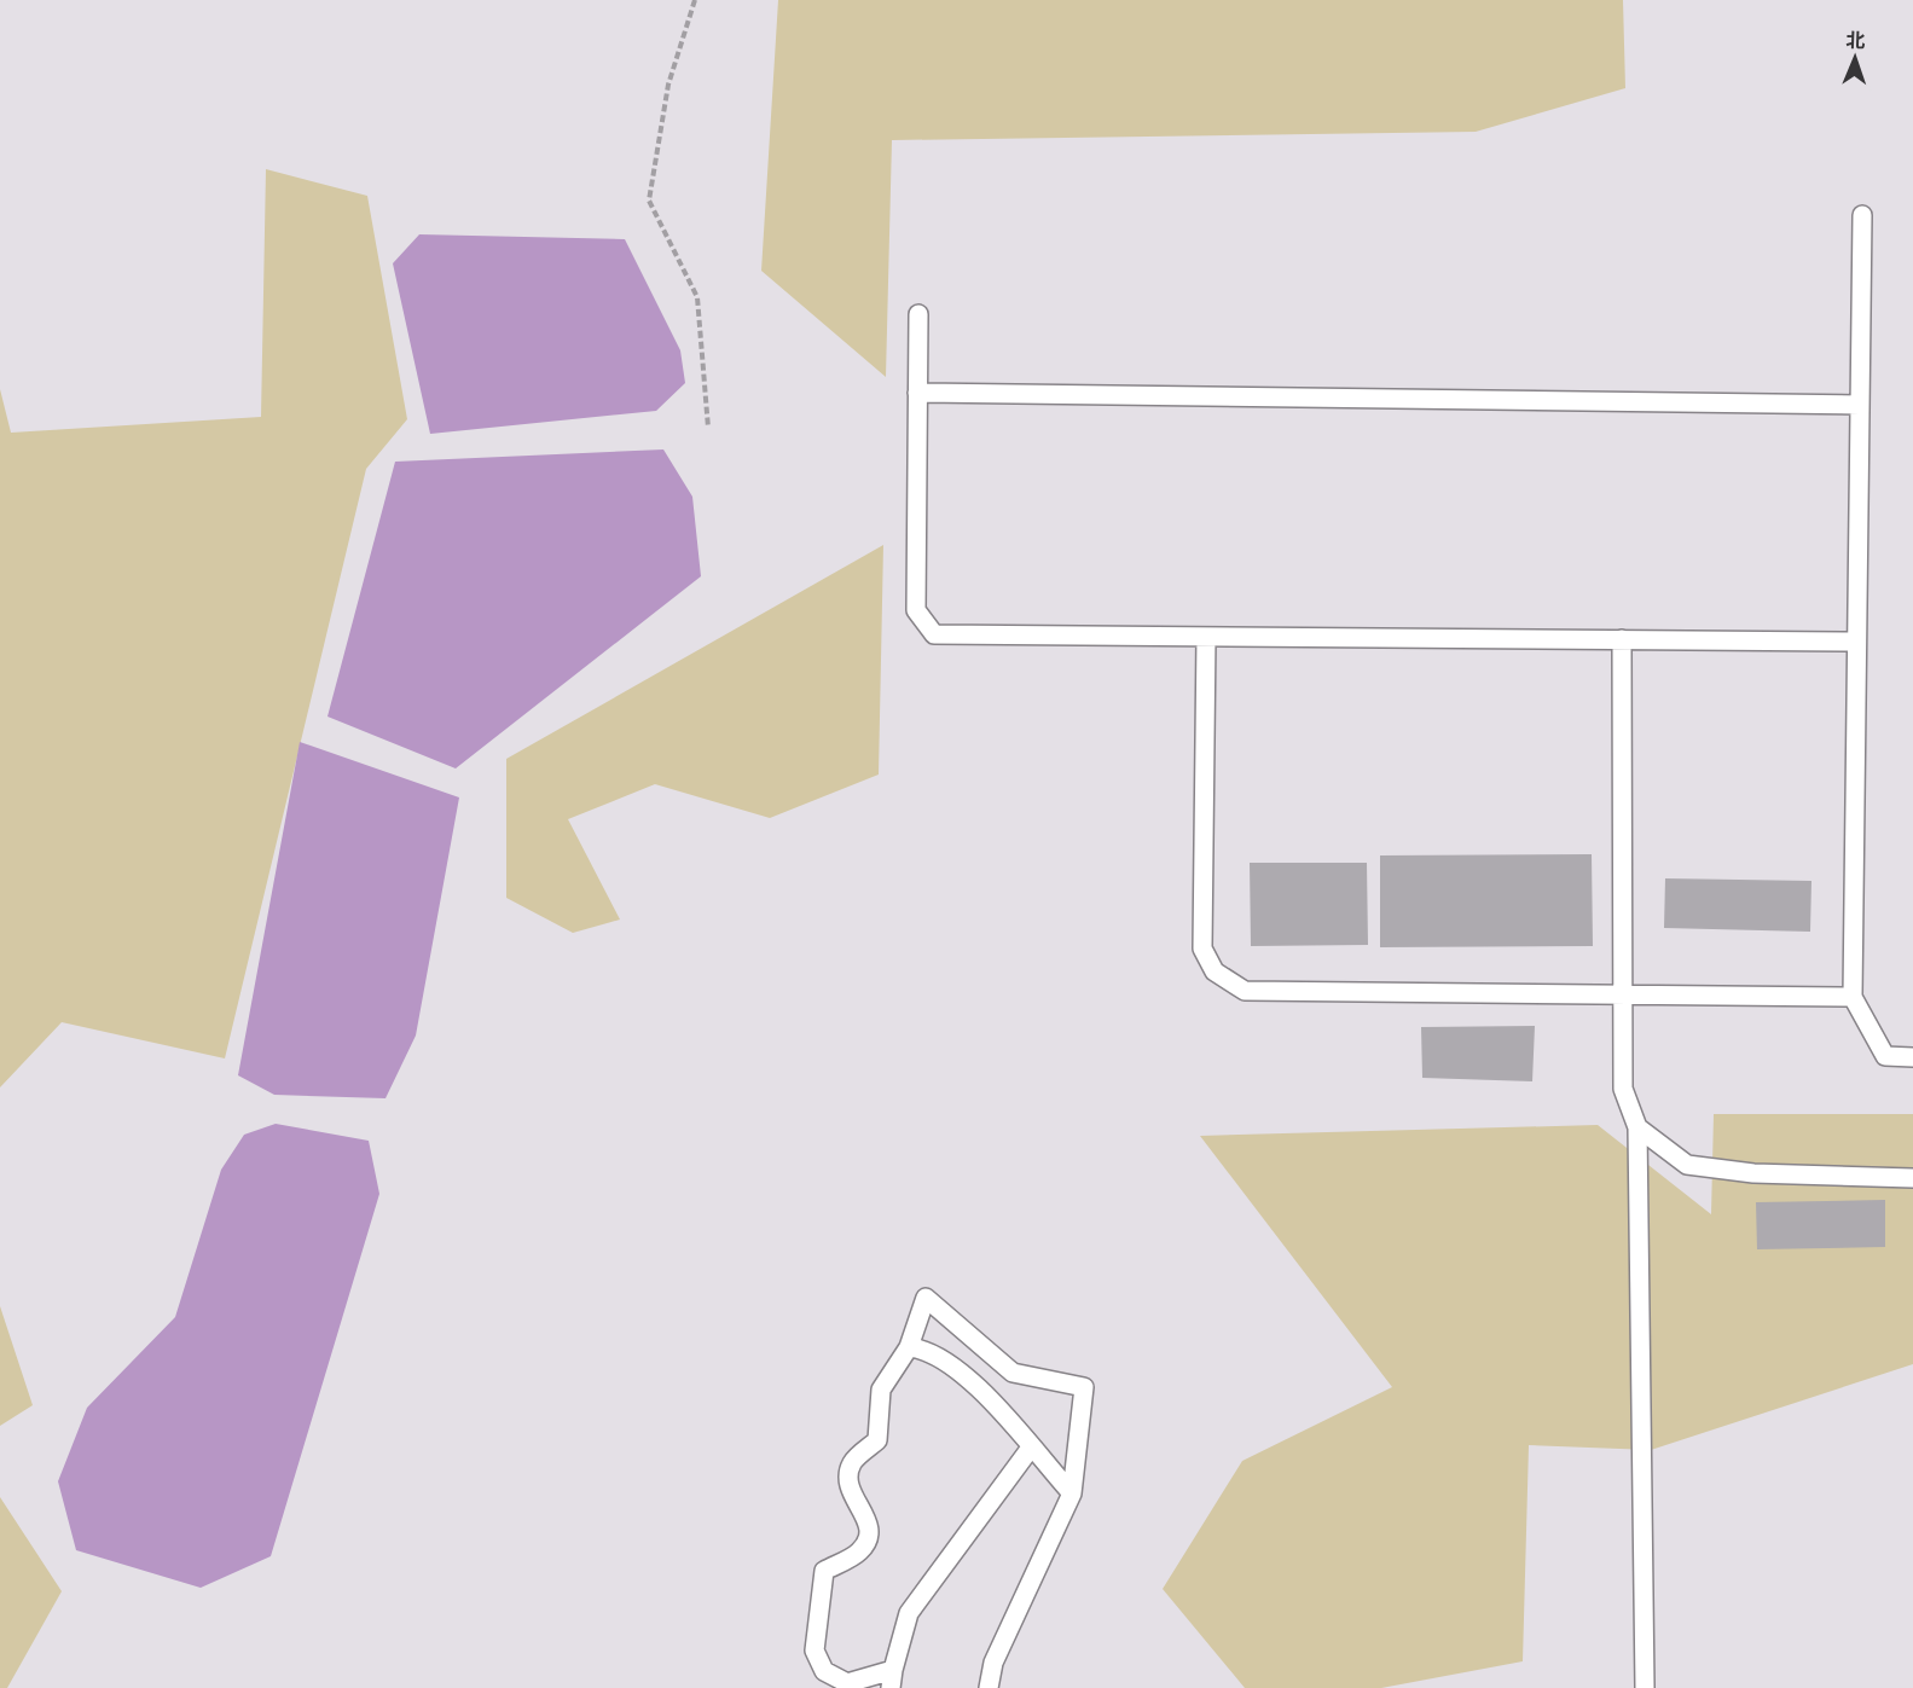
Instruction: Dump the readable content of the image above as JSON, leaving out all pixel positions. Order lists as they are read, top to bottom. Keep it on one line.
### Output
{"north":"top"}
